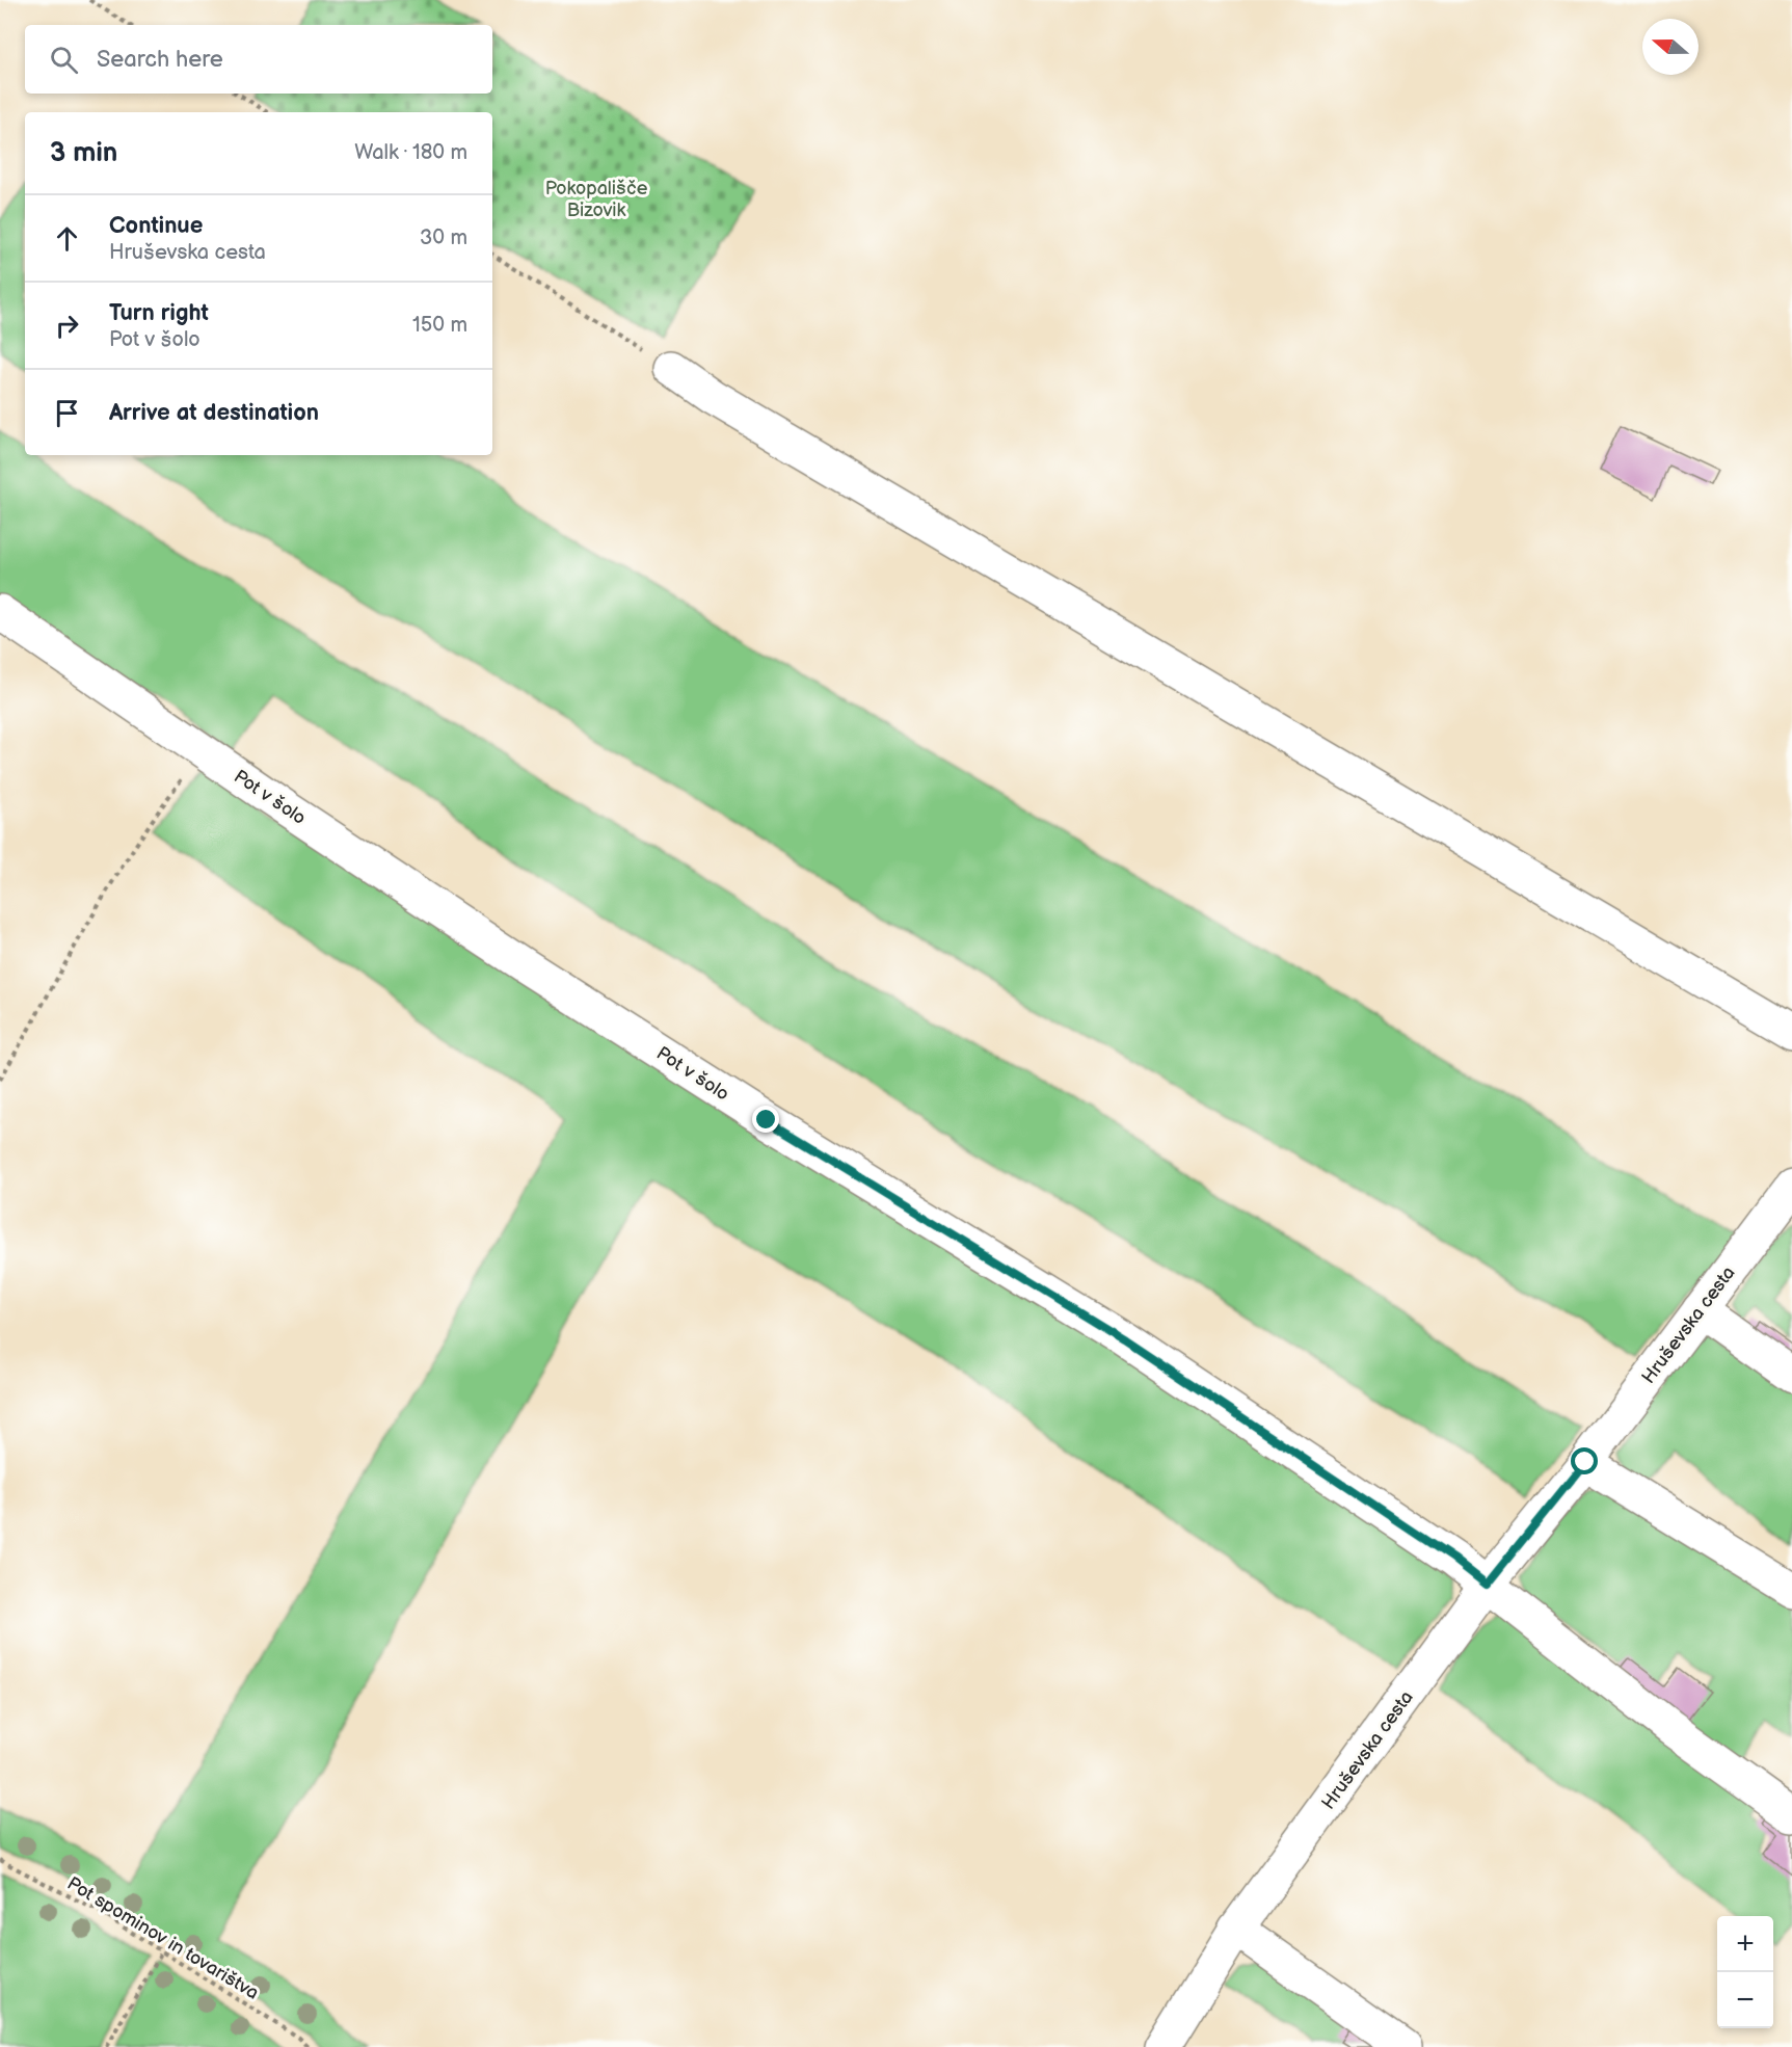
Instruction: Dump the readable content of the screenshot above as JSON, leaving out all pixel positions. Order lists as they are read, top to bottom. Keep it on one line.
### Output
{"streets":{"street":["Pot v šolo","Hruševska cesta"],"path":["Pot spominov in tovarištva"]},"crossings":[["Pot v šolo","Hruševska cesta"]],"parks":["Pokopališče Bizovik"],"north":"left","page":{"search":"Search here","heading":["3 min","Walk · 180 m"],"list":[["Continue","Hruševska cesta","30 m"],["Turn right","Pot v šolo","150 m"],"Arrive at destination"],"map_buttons":["+","−"]}}
